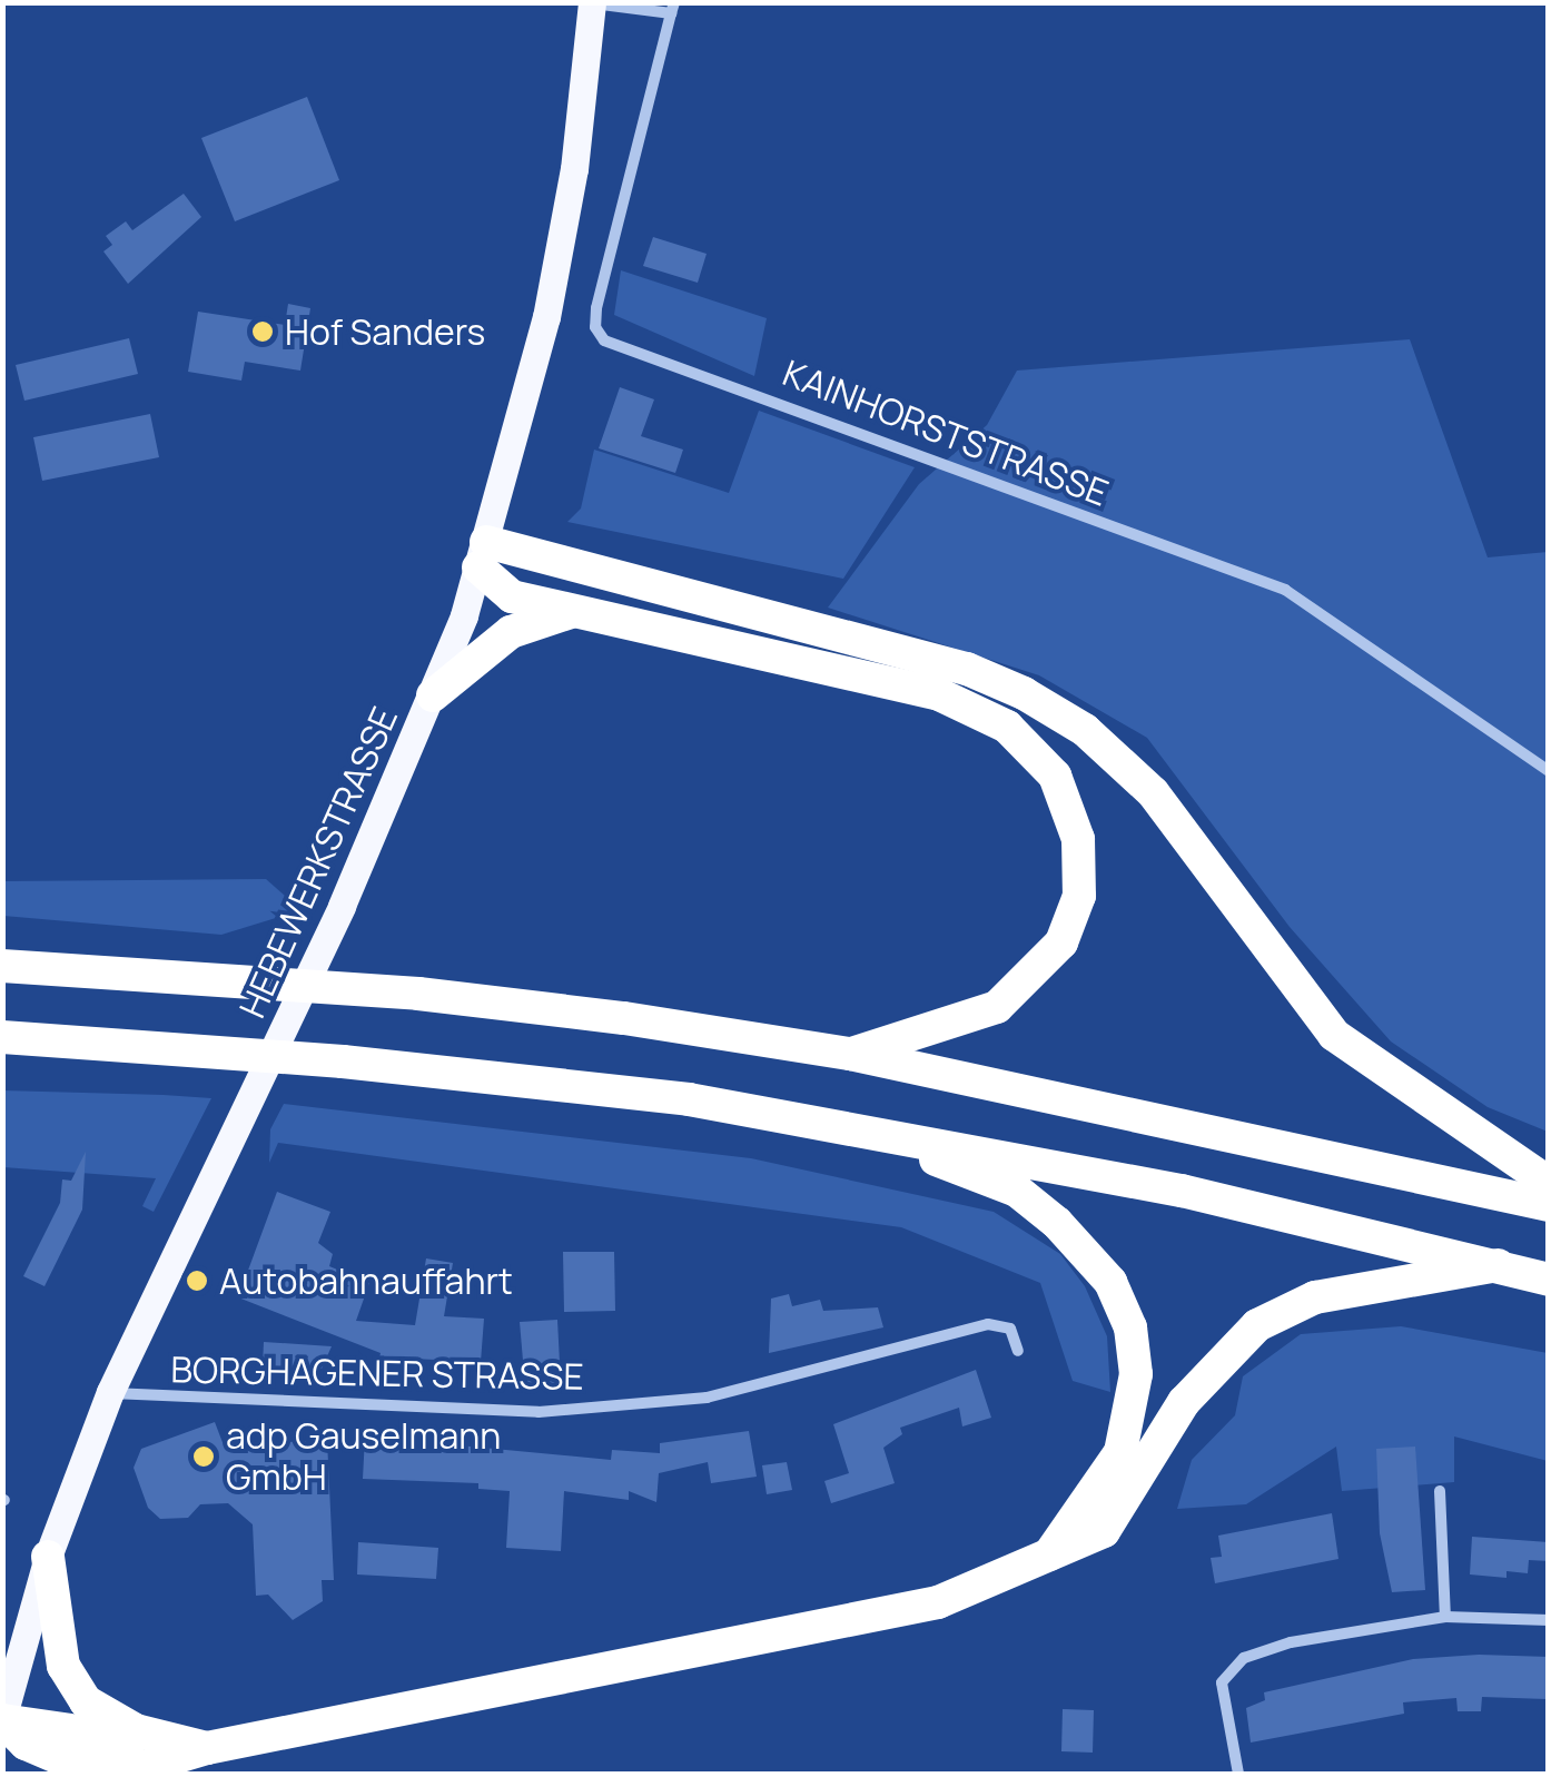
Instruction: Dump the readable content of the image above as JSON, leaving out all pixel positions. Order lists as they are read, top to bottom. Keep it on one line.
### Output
{"streets":{"main road":["HEBEWERKSTRASSE"],"street":["KAINHORSTSTRASSE","BORGHAGENER STRASSE"]},"crossings":[["HEBEWERKSTRASSE","BORGHAGENER STRASSE"]],"places":["Hof Sanders","Autobahnauffahrt","adp Gauselmann GmbH"]}
